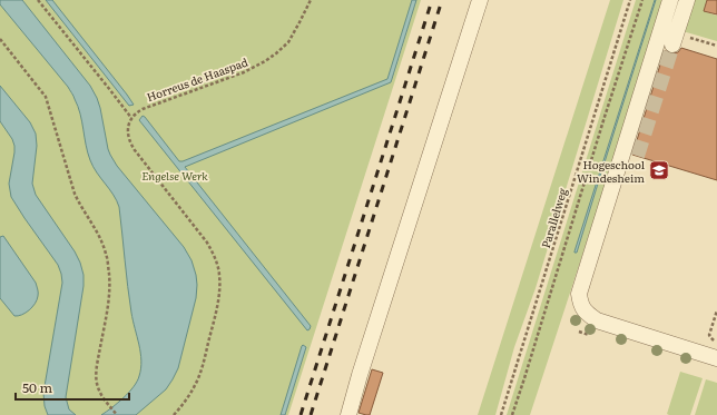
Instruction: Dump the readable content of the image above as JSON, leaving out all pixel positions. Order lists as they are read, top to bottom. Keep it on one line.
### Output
{"streets":{"path":["Horreus de Haaspad","Parallelweg"]},"parks":["Engelse Werk"],"places":{"school or university":["Hogeschool Windesheim"]},"scale_bar":"50 m"}
